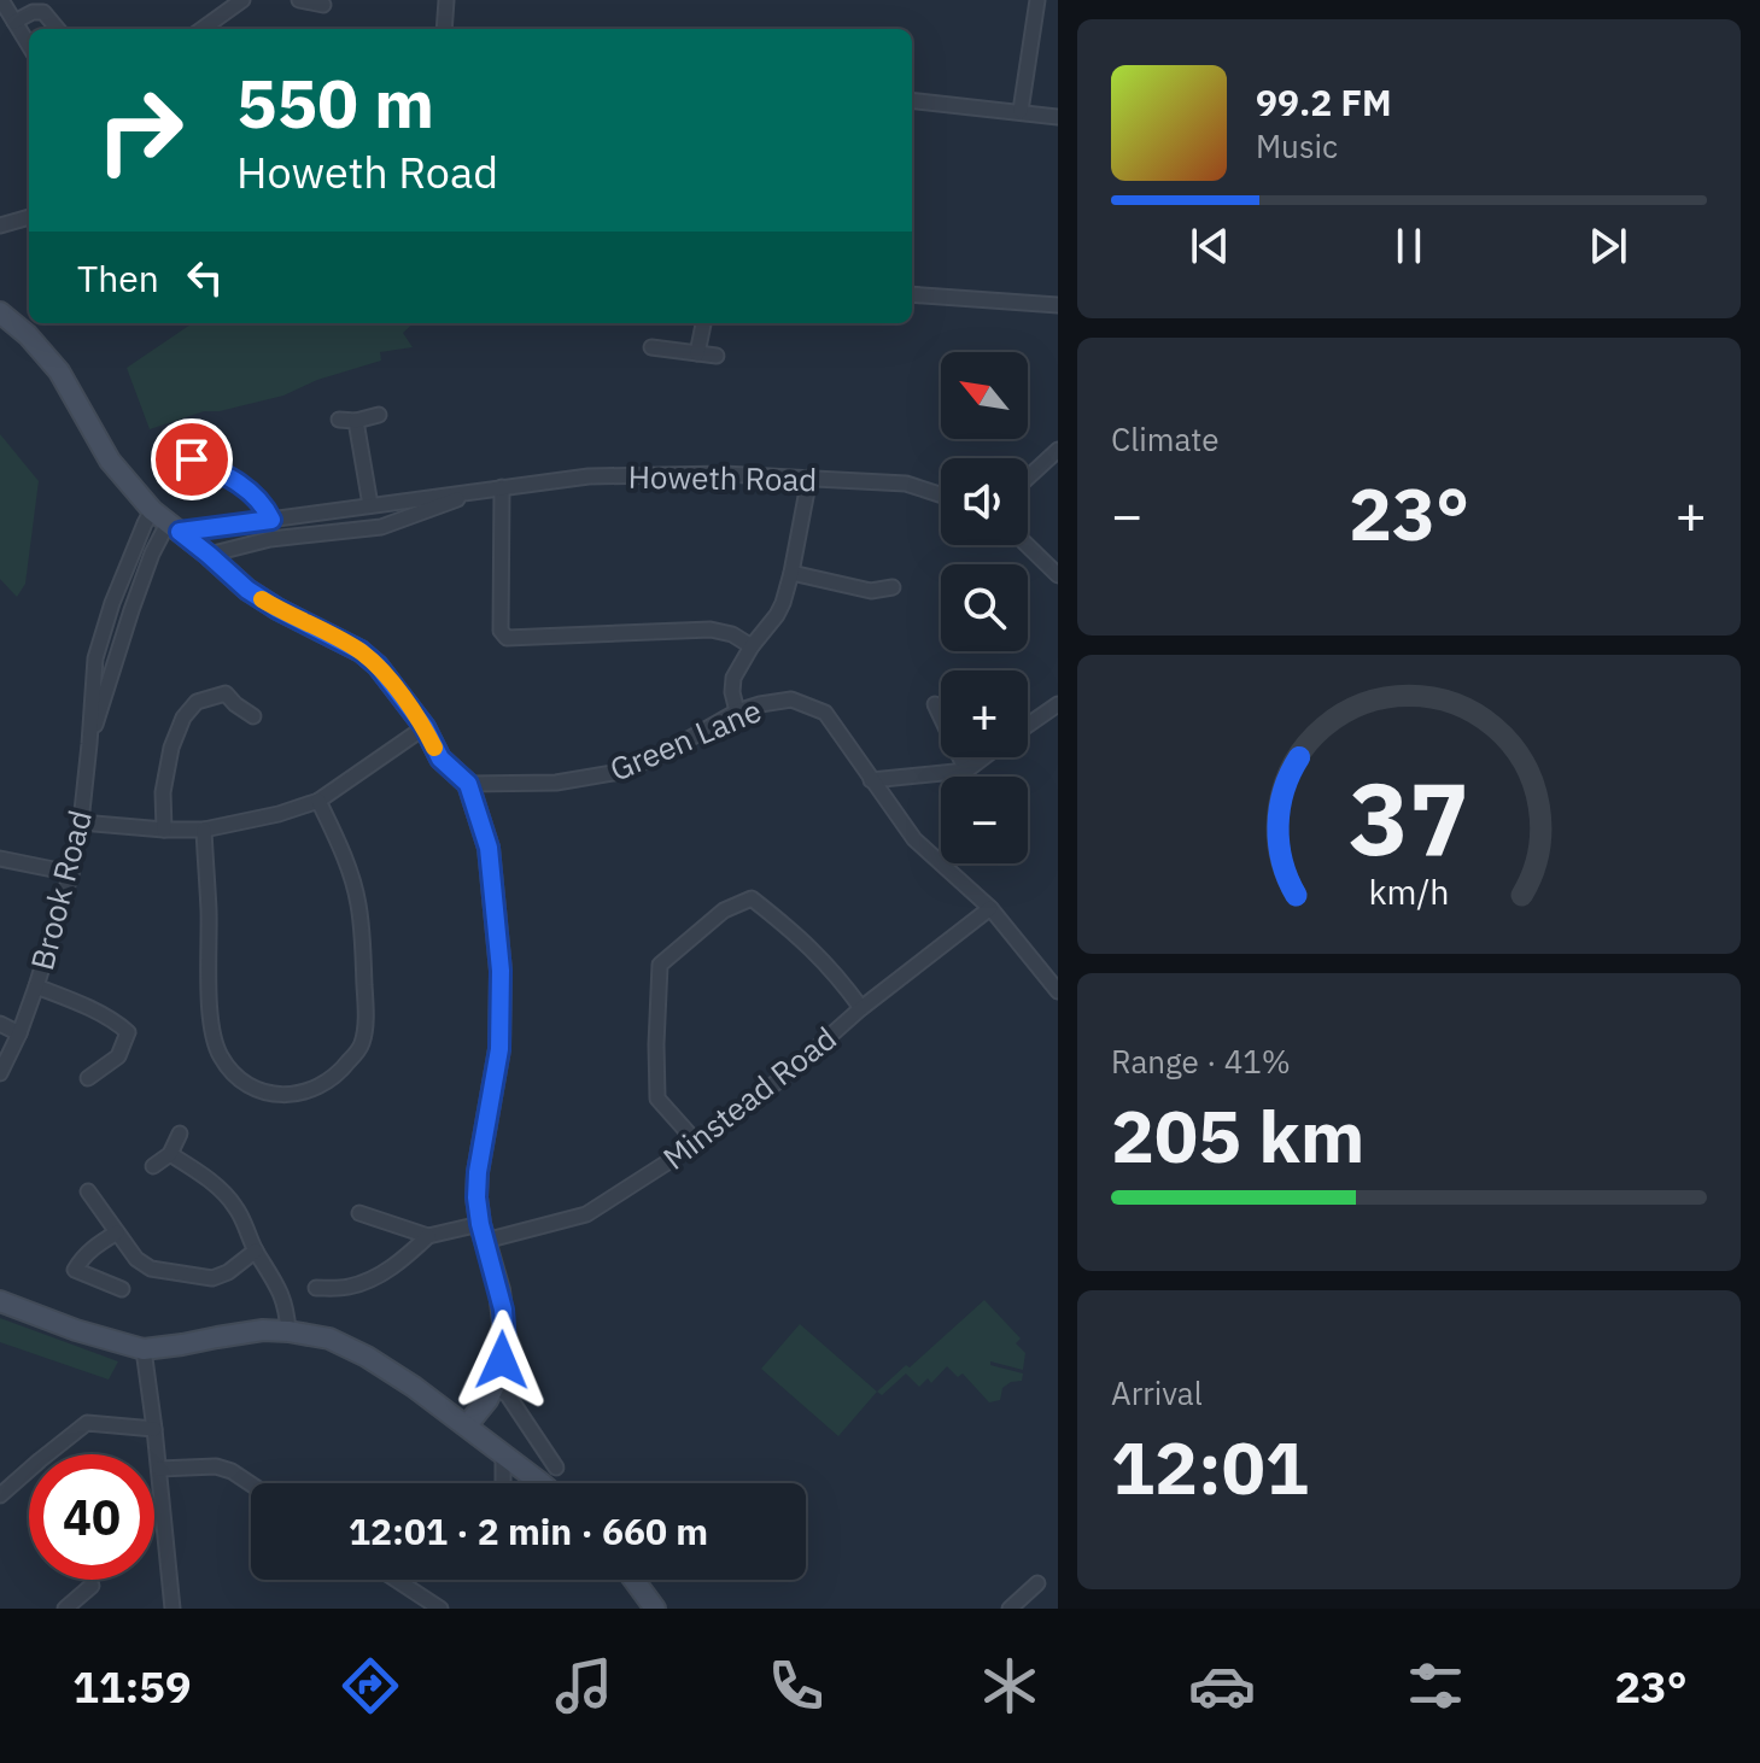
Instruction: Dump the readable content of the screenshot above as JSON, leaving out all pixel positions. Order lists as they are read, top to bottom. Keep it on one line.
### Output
{"streets":{"street":["Howeth Road","Green Lane","Brook Road","Minstead Road"]},"crossings":[["Howeth Road","Brook Road"],["Green Lane","Minstead Road"]],"north":"top left","page":{"turn":["550 m","Howeth Road"],"song":["99.2 FM","Music"],"then":"Then","tile":["Climate",["Range · 41%","205 km"],["Arrival","12:01"]],"map_buttons":["+","−"],"heat":["−","23°","+"],"limit":"40","trip":"12:01 · 2 min · 660 m","tabs":["11:59","23°"],"gauge":["37","km/h"]}}
